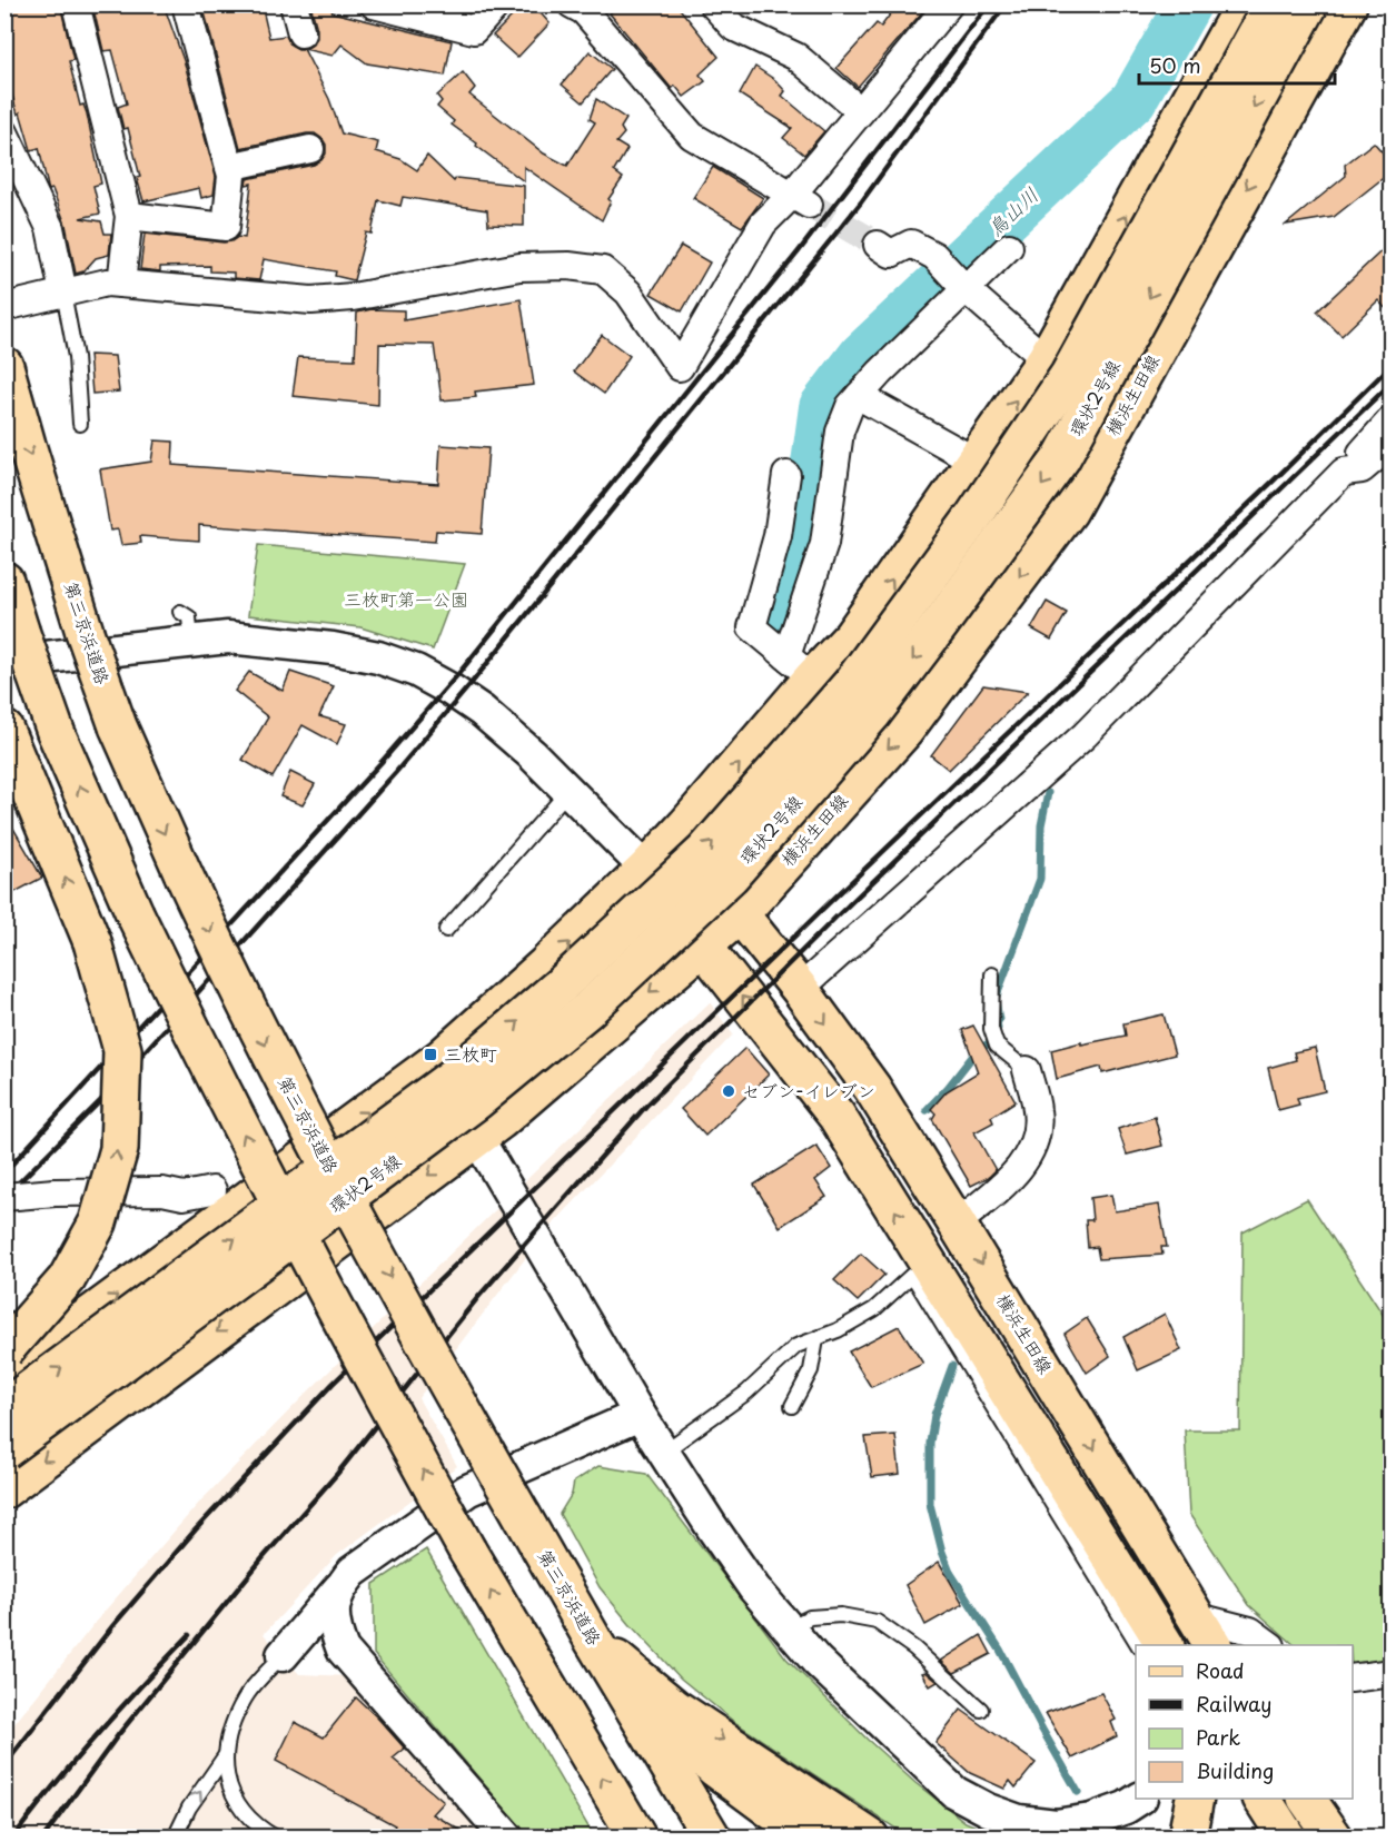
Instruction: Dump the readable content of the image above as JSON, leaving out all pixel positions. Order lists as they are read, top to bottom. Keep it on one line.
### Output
{"streets":{"main road":["横浜生田線","環状2号線","第三京浜道路"]},"one_way":["横浜生田線"],"water":["鳥山川"],"parks":["三枚町第一公園"],"places":{"transit":["三枚町"],"other":["セブン-イレブン"]},"legend":["Road","Railway","Park","Building"],"scale_bar":"50 m"}
